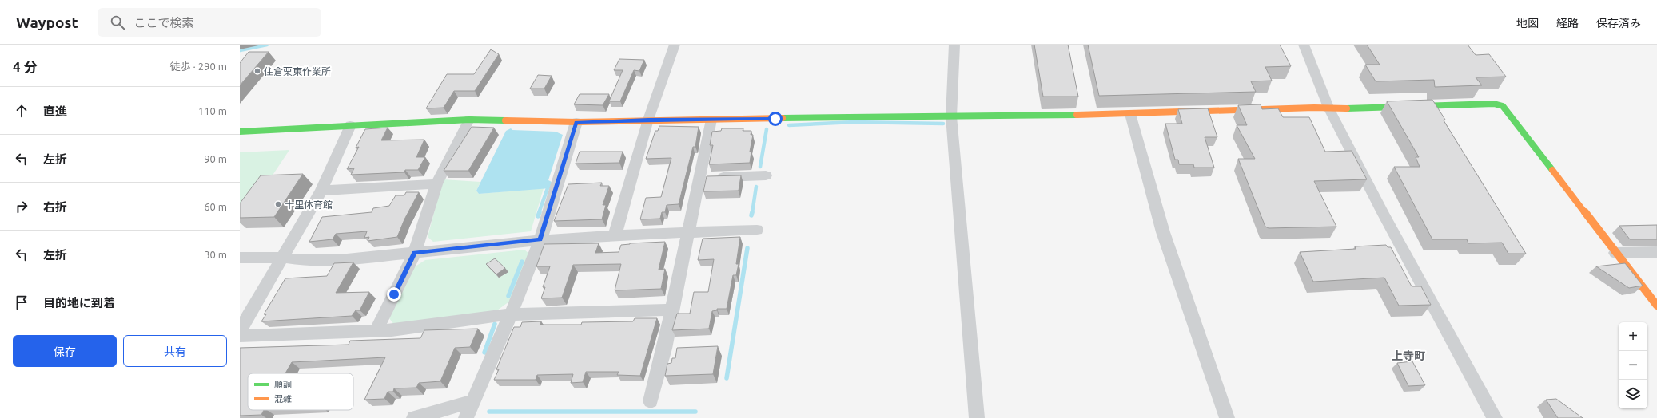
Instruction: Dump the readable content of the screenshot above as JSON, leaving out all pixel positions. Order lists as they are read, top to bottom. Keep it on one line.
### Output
{"districts":["上寺町"],"places":["住倉栗東作業所","十里体育館"],"legend":["順調","混雑"],"page":{"header":"Waypost","search":"ここで検索","nav":["地図","経路","保存済み"],"heading":["4 分","徒歩 · 290 m"],"list":[["直進","110 m"],["左折","90 m"],["右折","60 m"],["左折","30 m"],"目的地に到着"],"map_buttons":["+","−"],"buttons":["保存","共有"]}}
